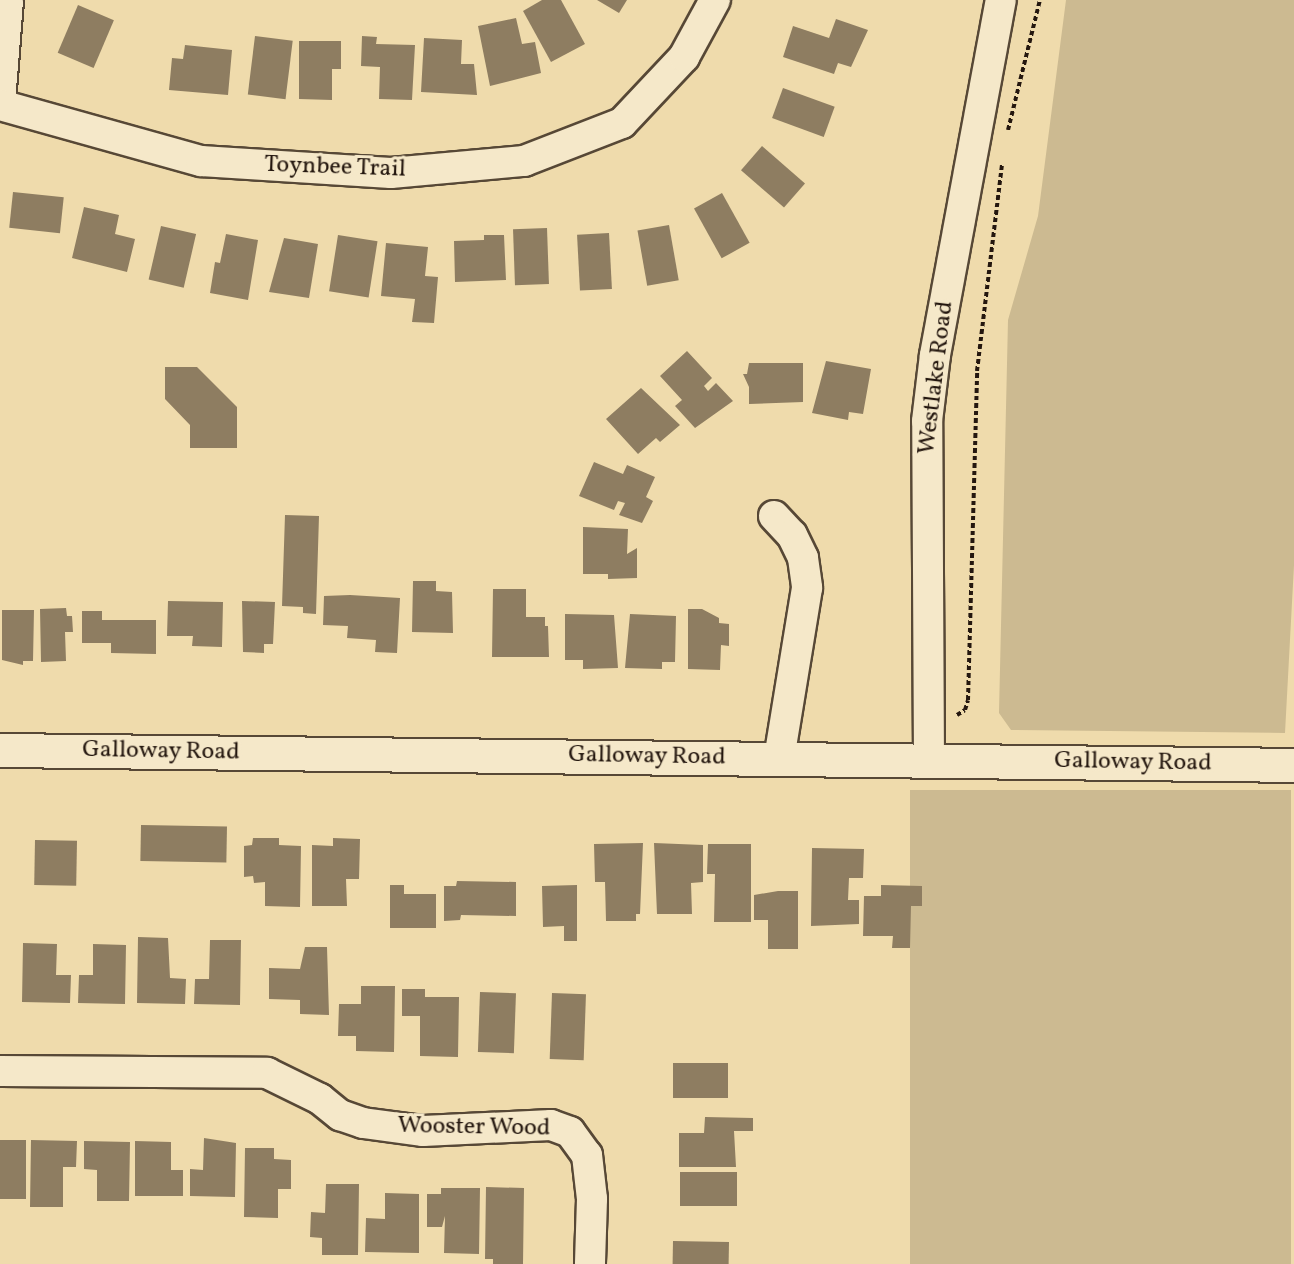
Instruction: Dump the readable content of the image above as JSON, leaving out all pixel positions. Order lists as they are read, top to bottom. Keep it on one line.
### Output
{"streets":{"street":["Toynbee Trail","Westlake Road","Galloway Road","Wooster Wood"]},"crossings":[["Westlake Road","Galloway Road"]]}
